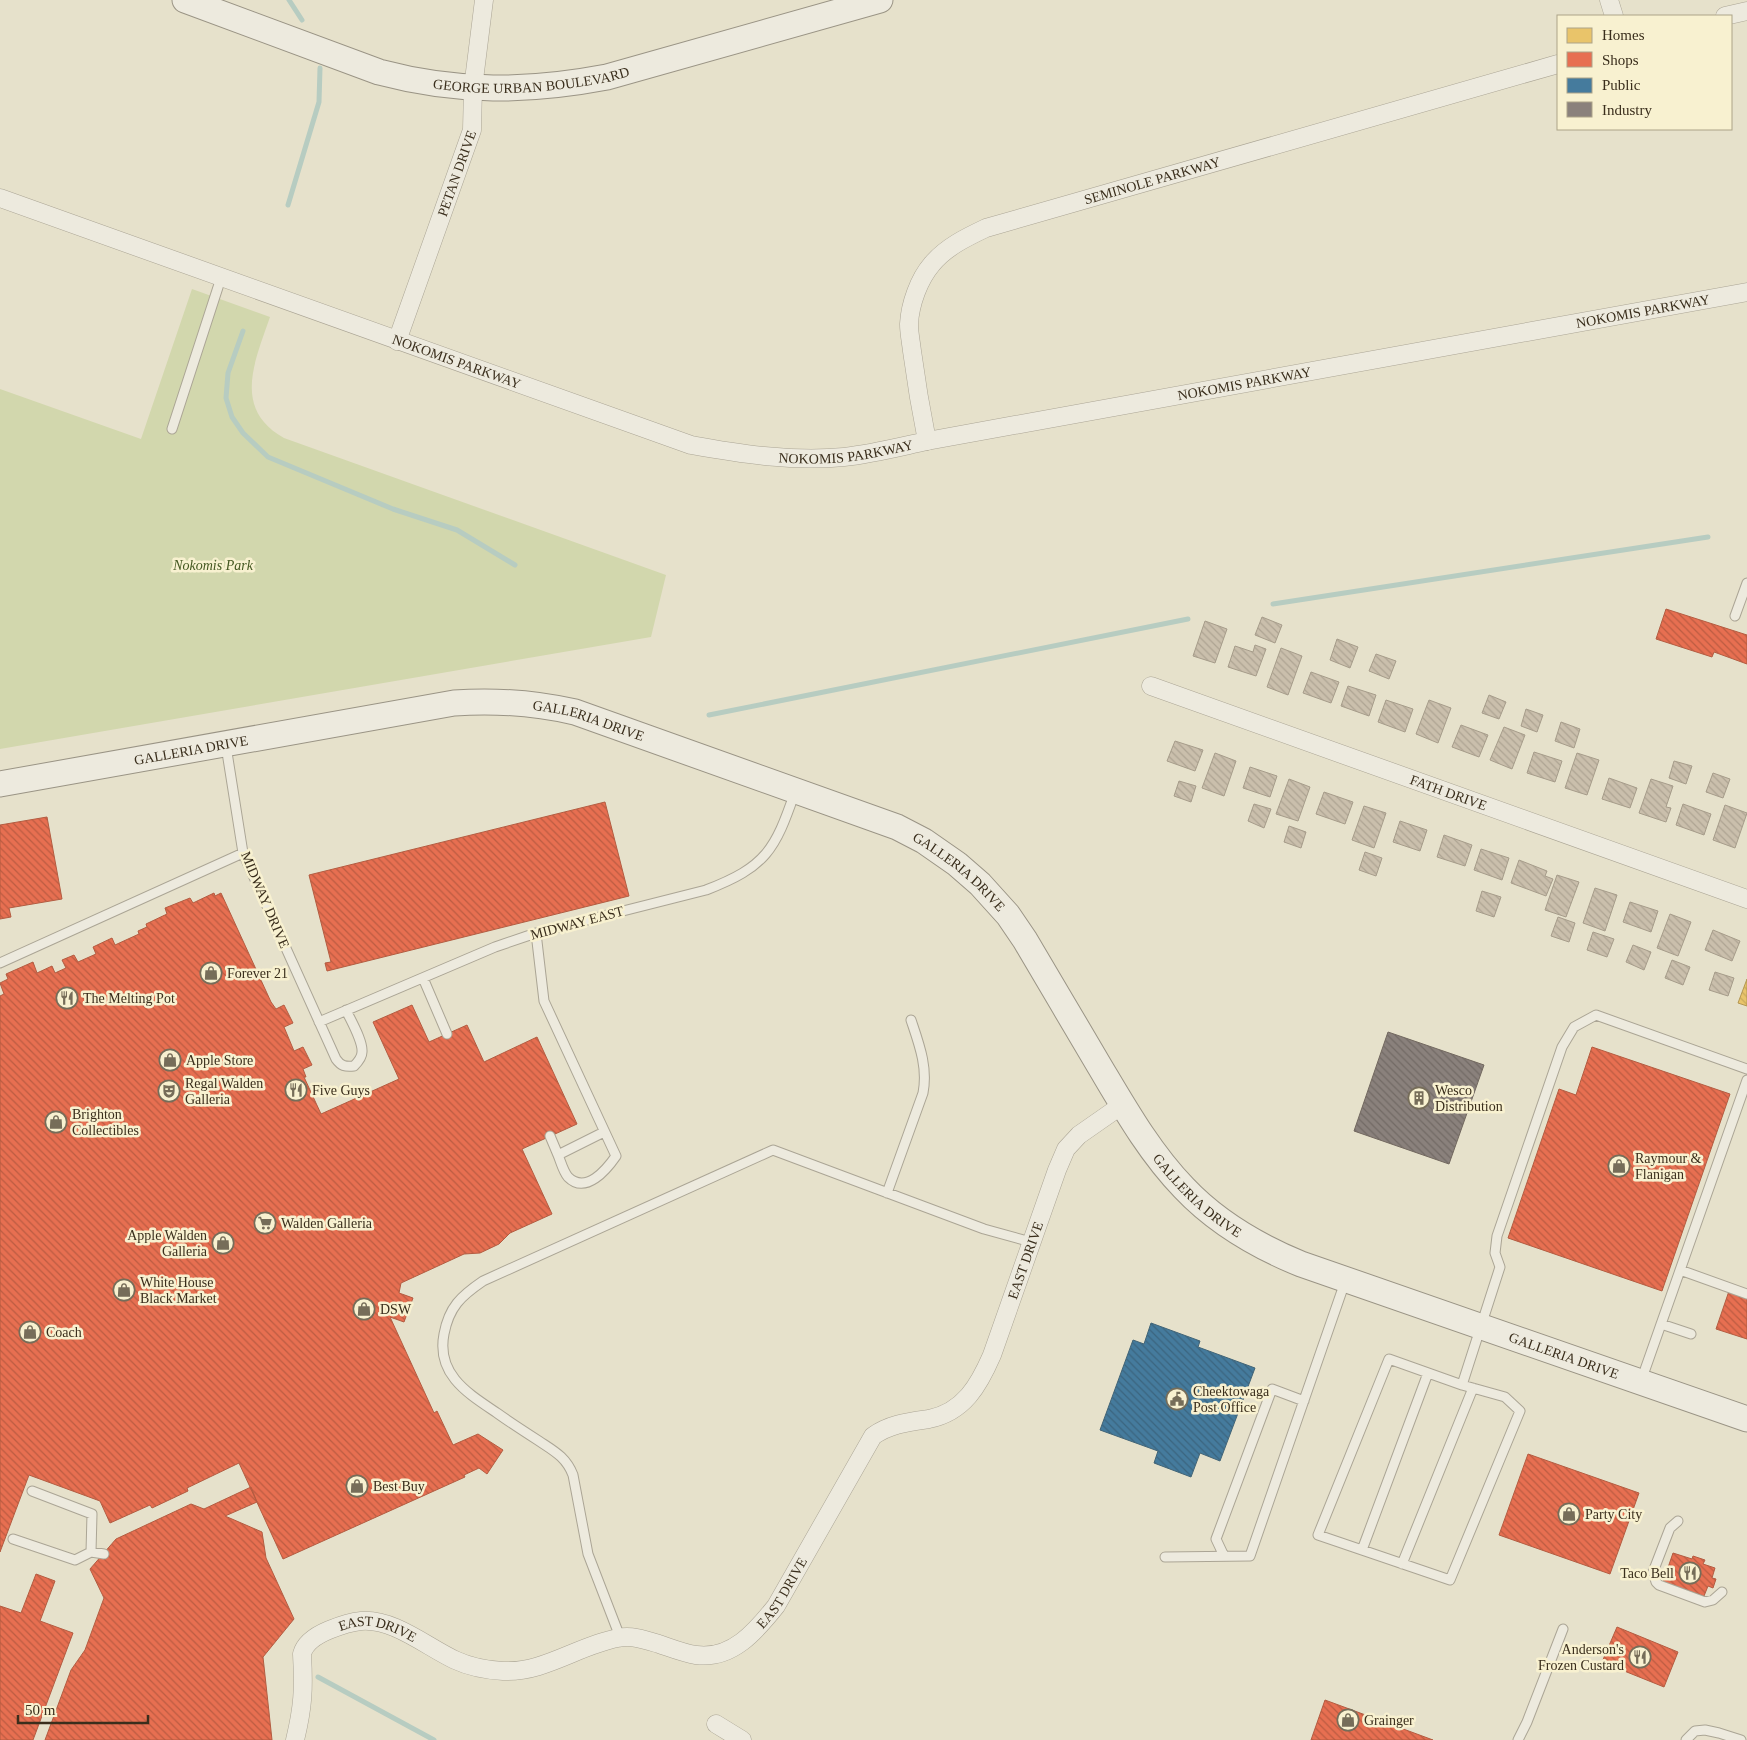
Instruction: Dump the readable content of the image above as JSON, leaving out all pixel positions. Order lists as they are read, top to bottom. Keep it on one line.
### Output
{"streets":{"street":["GEORGE URBAN BOULEVARD","PETAN DRIVE","SEMINOLE PARKWAY","NOKOMIS PARKWAY","GALLERIA DRIVE","FATH DRIVE","EAST DRIVE"],"lane":["MIDWAY DRIVE","MIDWAY EAST"]},"crossings":[["GEORGE URBAN BOULEVARD","PETAN DRIVE"],["PETAN DRIVE","NOKOMIS PARKWAY"],["SEMINOLE PARKWAY","NOKOMIS PARKWAY"],["GALLERIA DRIVE","MIDWAY DRIVE"],["GALLERIA DRIVE","MIDWAY EAST"],["GALLERIA DRIVE","EAST DRIVE"],["MIDWAY DRIVE","MIDWAY EAST"]],"parks":["Nokomis Park"],"places":{"shop":["Forever 21","Apple Store","Brighton Collectibles","Raymour & Flanigan","Apple Walden Galleria","White House Black Market","DSW","Coach","Best Buy","Party City","Grainger"],"restaurant":["The Melting Pot","Five Guys","Taco Bell","Anderson's Frozen Custard"],"theatre":["Regal Walden Galleria"],"building":["Wesco Distribution"],"supermarket":["Walden Galleria"],"public building":["Cheektowaga Post Office"]},"legend":["Homes","Shops","Public","Industry"],"scale_bar":"50 m"}
